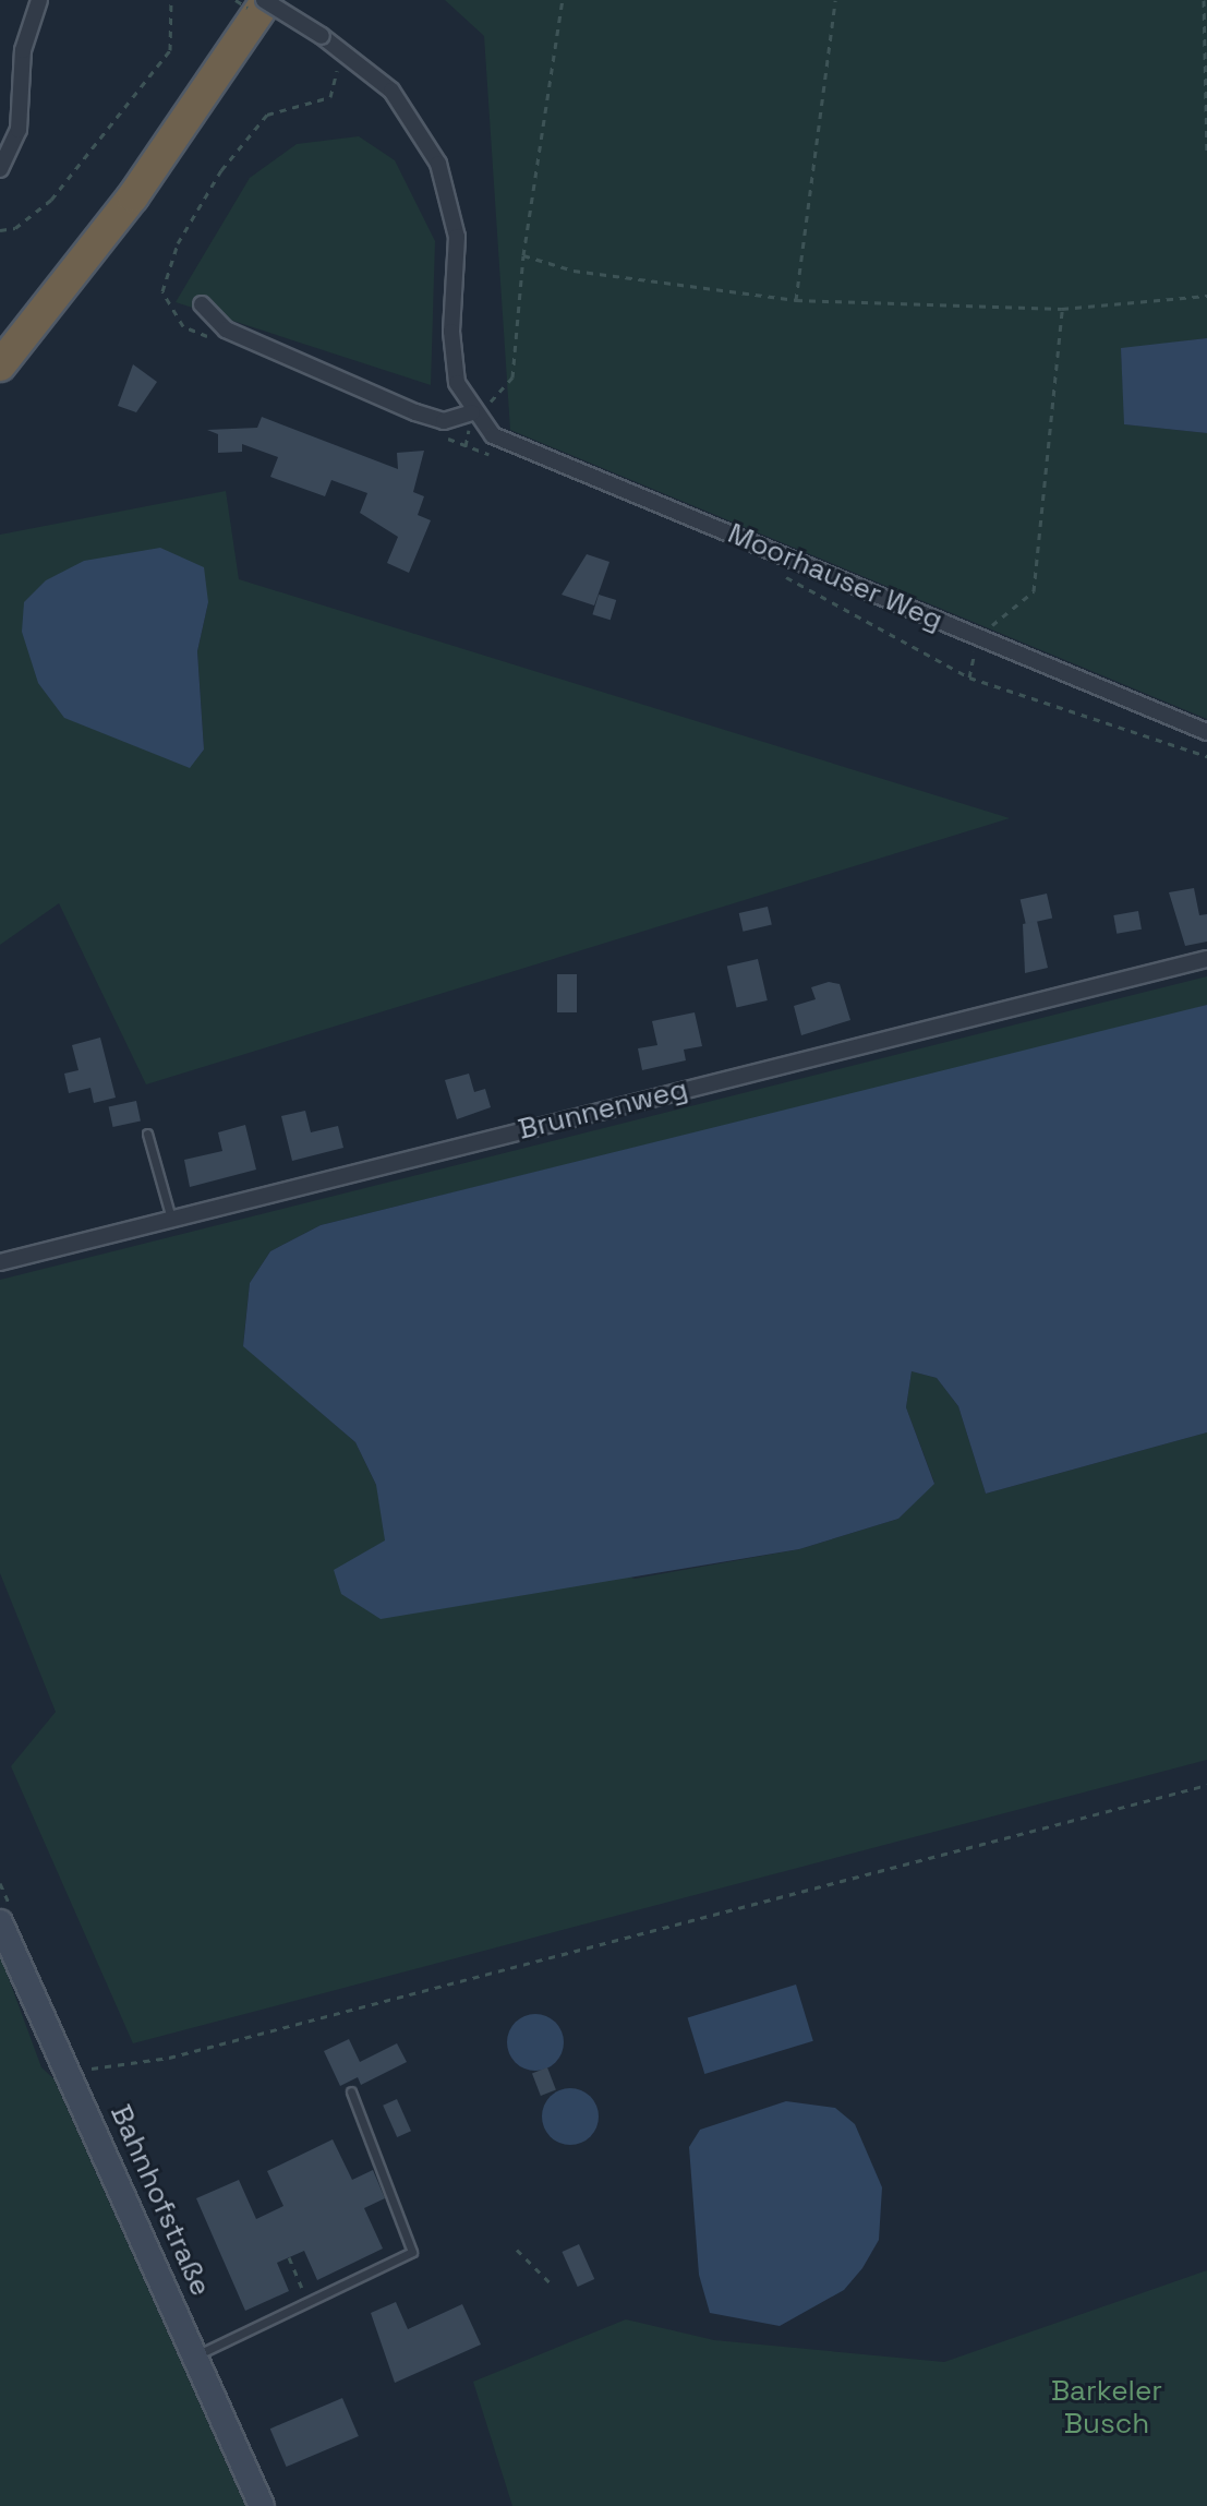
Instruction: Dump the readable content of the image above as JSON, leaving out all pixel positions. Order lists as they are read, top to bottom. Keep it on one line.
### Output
{"streets":{"street":["Moorhauser Weg","Brunnenweg","Bahnhofstraße"]},"parks":["Barkeler Busch"]}
